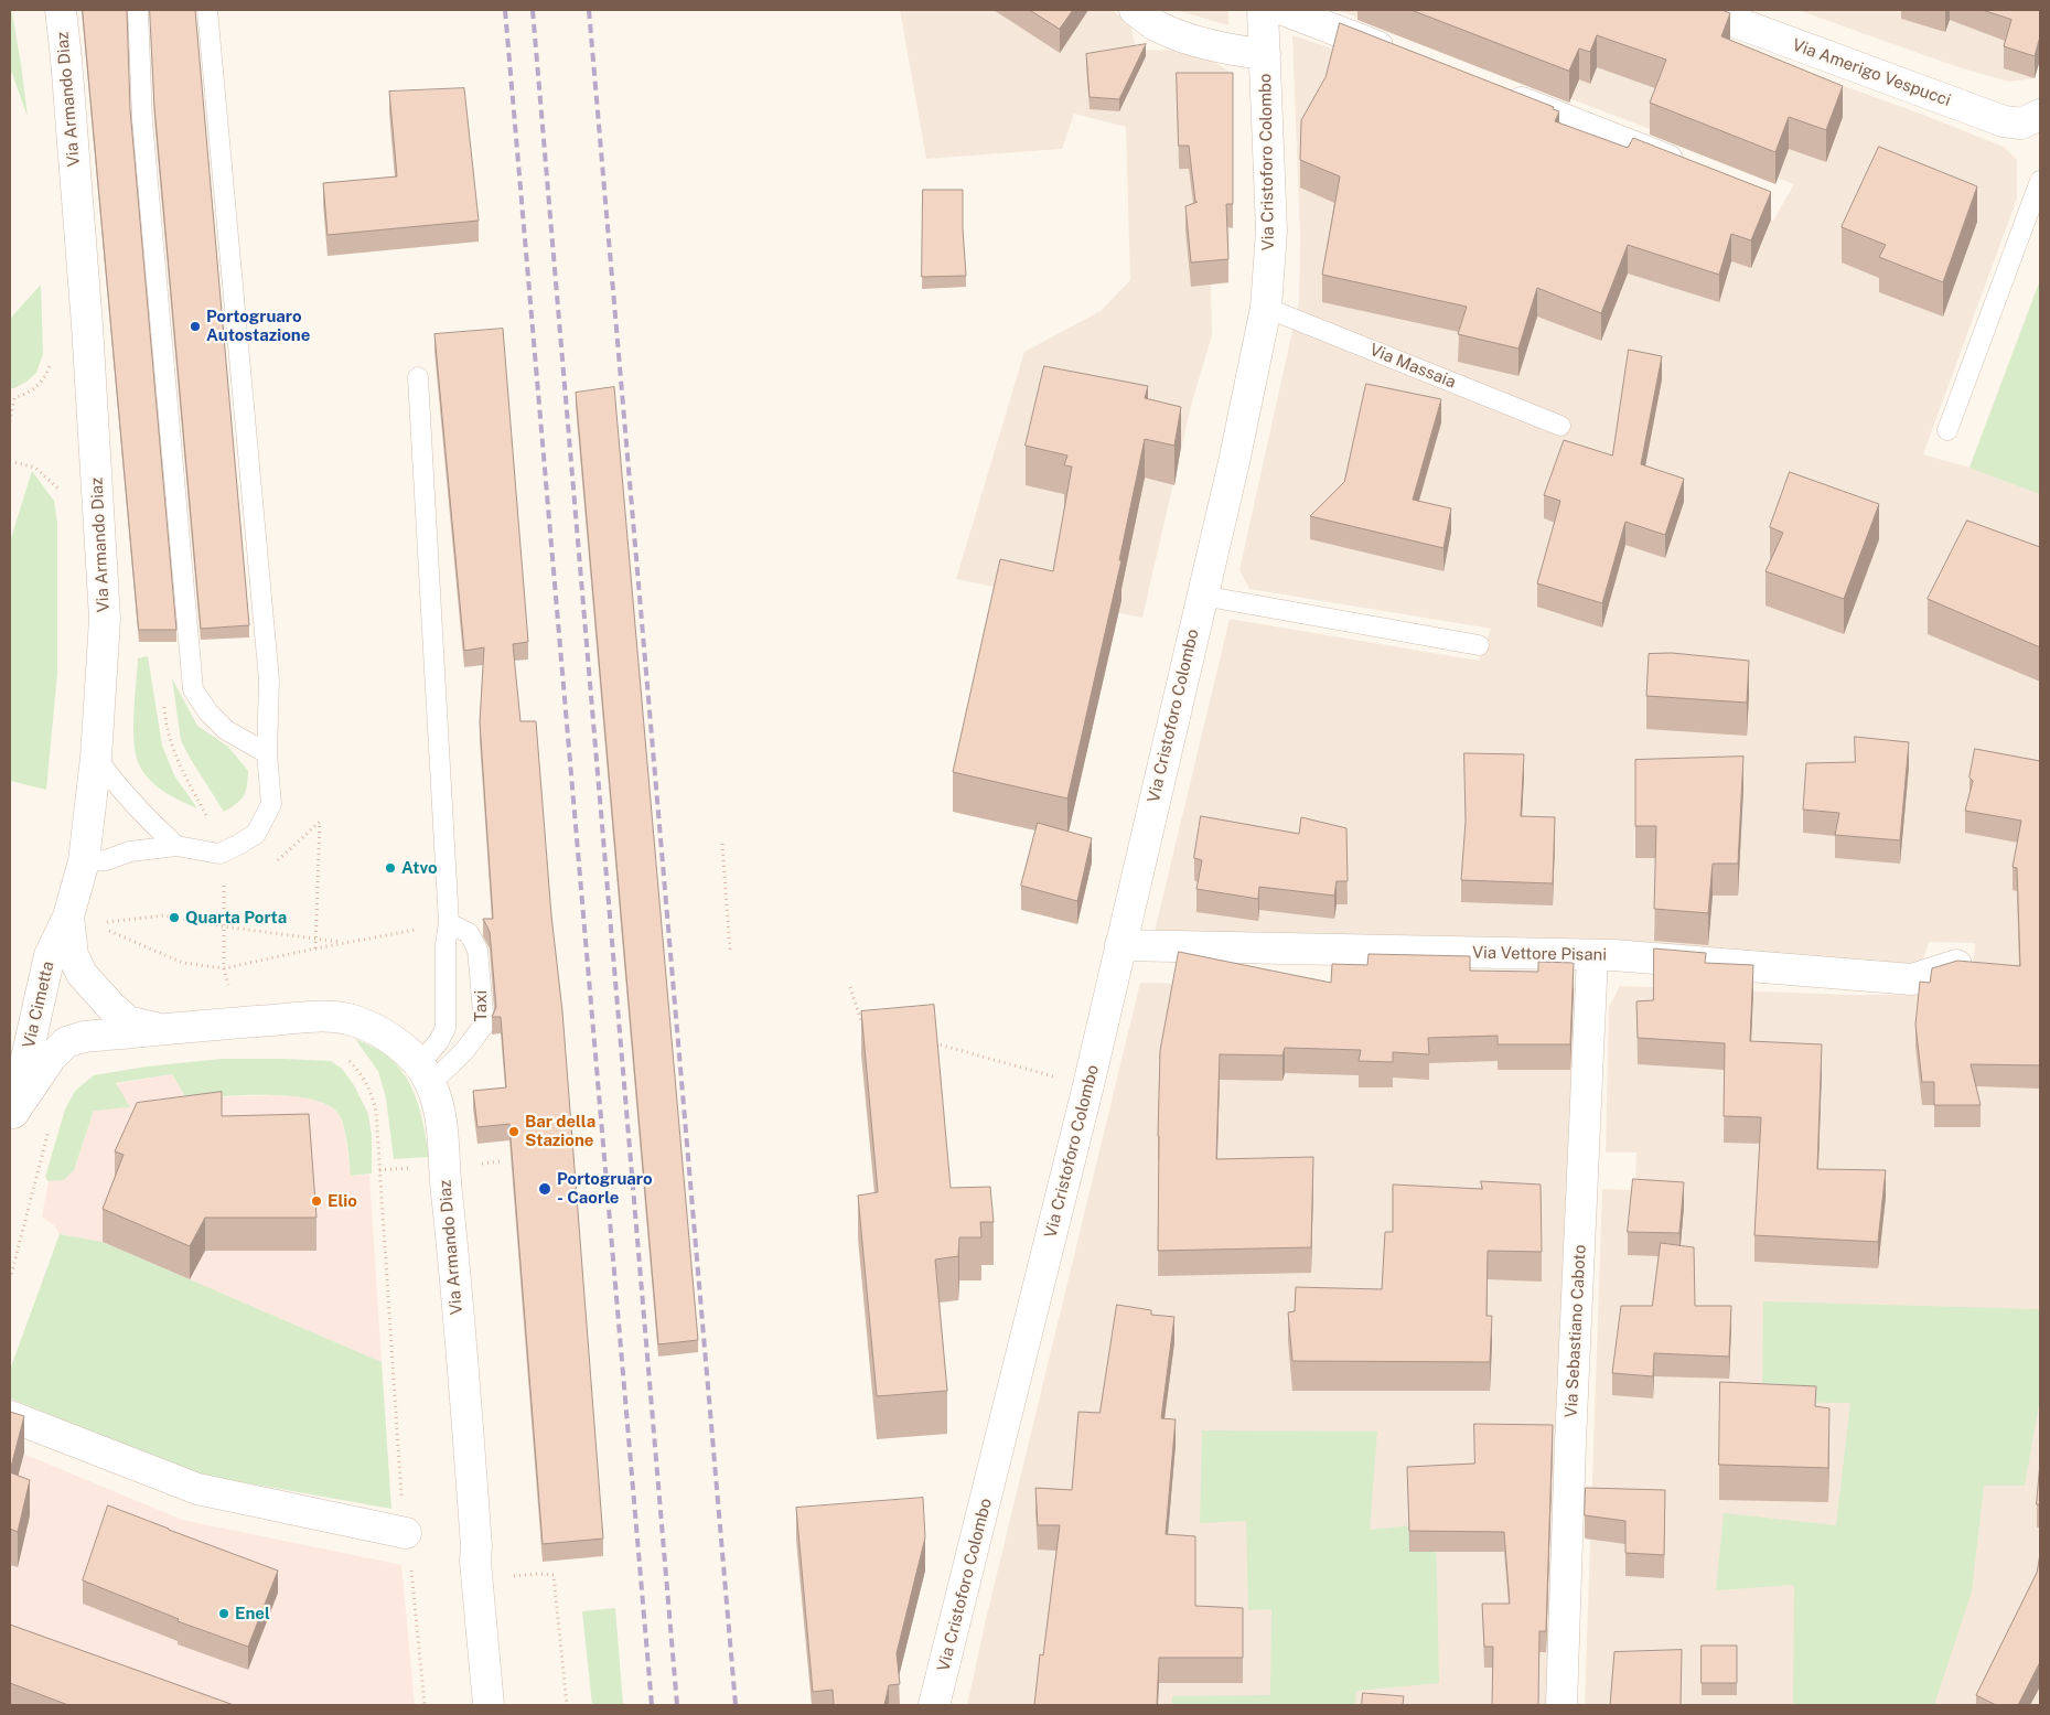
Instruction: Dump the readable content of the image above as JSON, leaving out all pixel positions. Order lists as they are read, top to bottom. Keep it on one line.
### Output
{"streets":{"street":["Via Amerigo Vespucci","Via Armando Diaz","Via Cristoforo Colombo","Via Vettore Pisani","Via Cimetta","Via Sebastiano Caboto"],"lane":["Via Massaia","Taxi"]},"crossings":[["Via Armando Diaz","Via Cimetta"],["Via Armando Diaz","Taxi"],["Via Cristoforo Colombo","Via Massaia"],["Via Cristoforo Colombo","Via Vettore Pisani"],["Via Vettore Pisani","Via Sebastiano Caboto"]],"places":["Portogruaro Autostazione","Atvo","Quarta Porta","Bar della Stazione","Portogruaro - Caorle","Elio","Enel"]}
